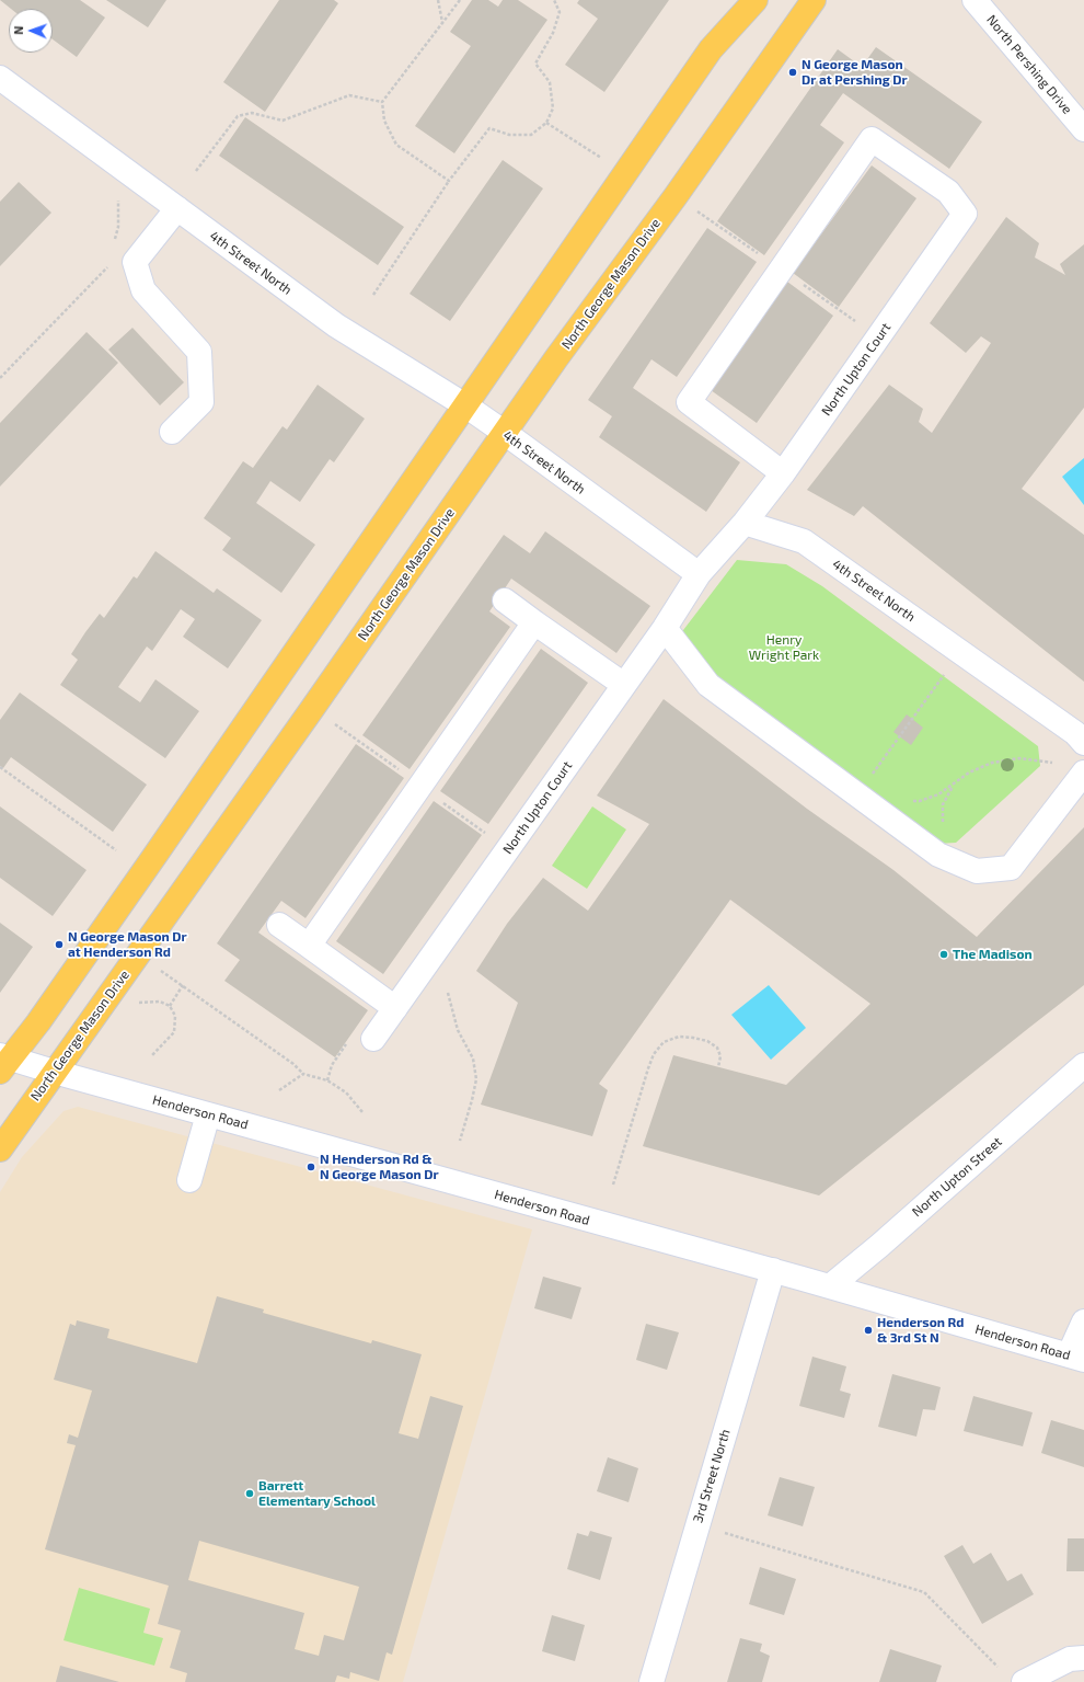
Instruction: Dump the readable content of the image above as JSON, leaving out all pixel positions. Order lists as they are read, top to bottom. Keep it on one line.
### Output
{"streets":{"main road":["North George Mason Drive"],"street":["North Pershing Drive","4th Street North","North Upton Court","Henderson Road","North Upton Street","3rd Street North"]},"crossings":[["4th Street North","North George Mason Drive"],["4th Street North","North Upton Court"],["North George Mason Drive","Henderson Road"],["Henderson Road","North Upton Street"],["Henderson Road","3rd Street North"]],"parks":["Henry Wright Park"],"places":["N George Mason Dr at Pershing Dr","N George Mason Dr at Henderson Rd","The Madison","N Henderson Rd & N George Mason Dr","Henderson Rd & 3rd St N","Barrett Elementary School"],"north":"left"}
